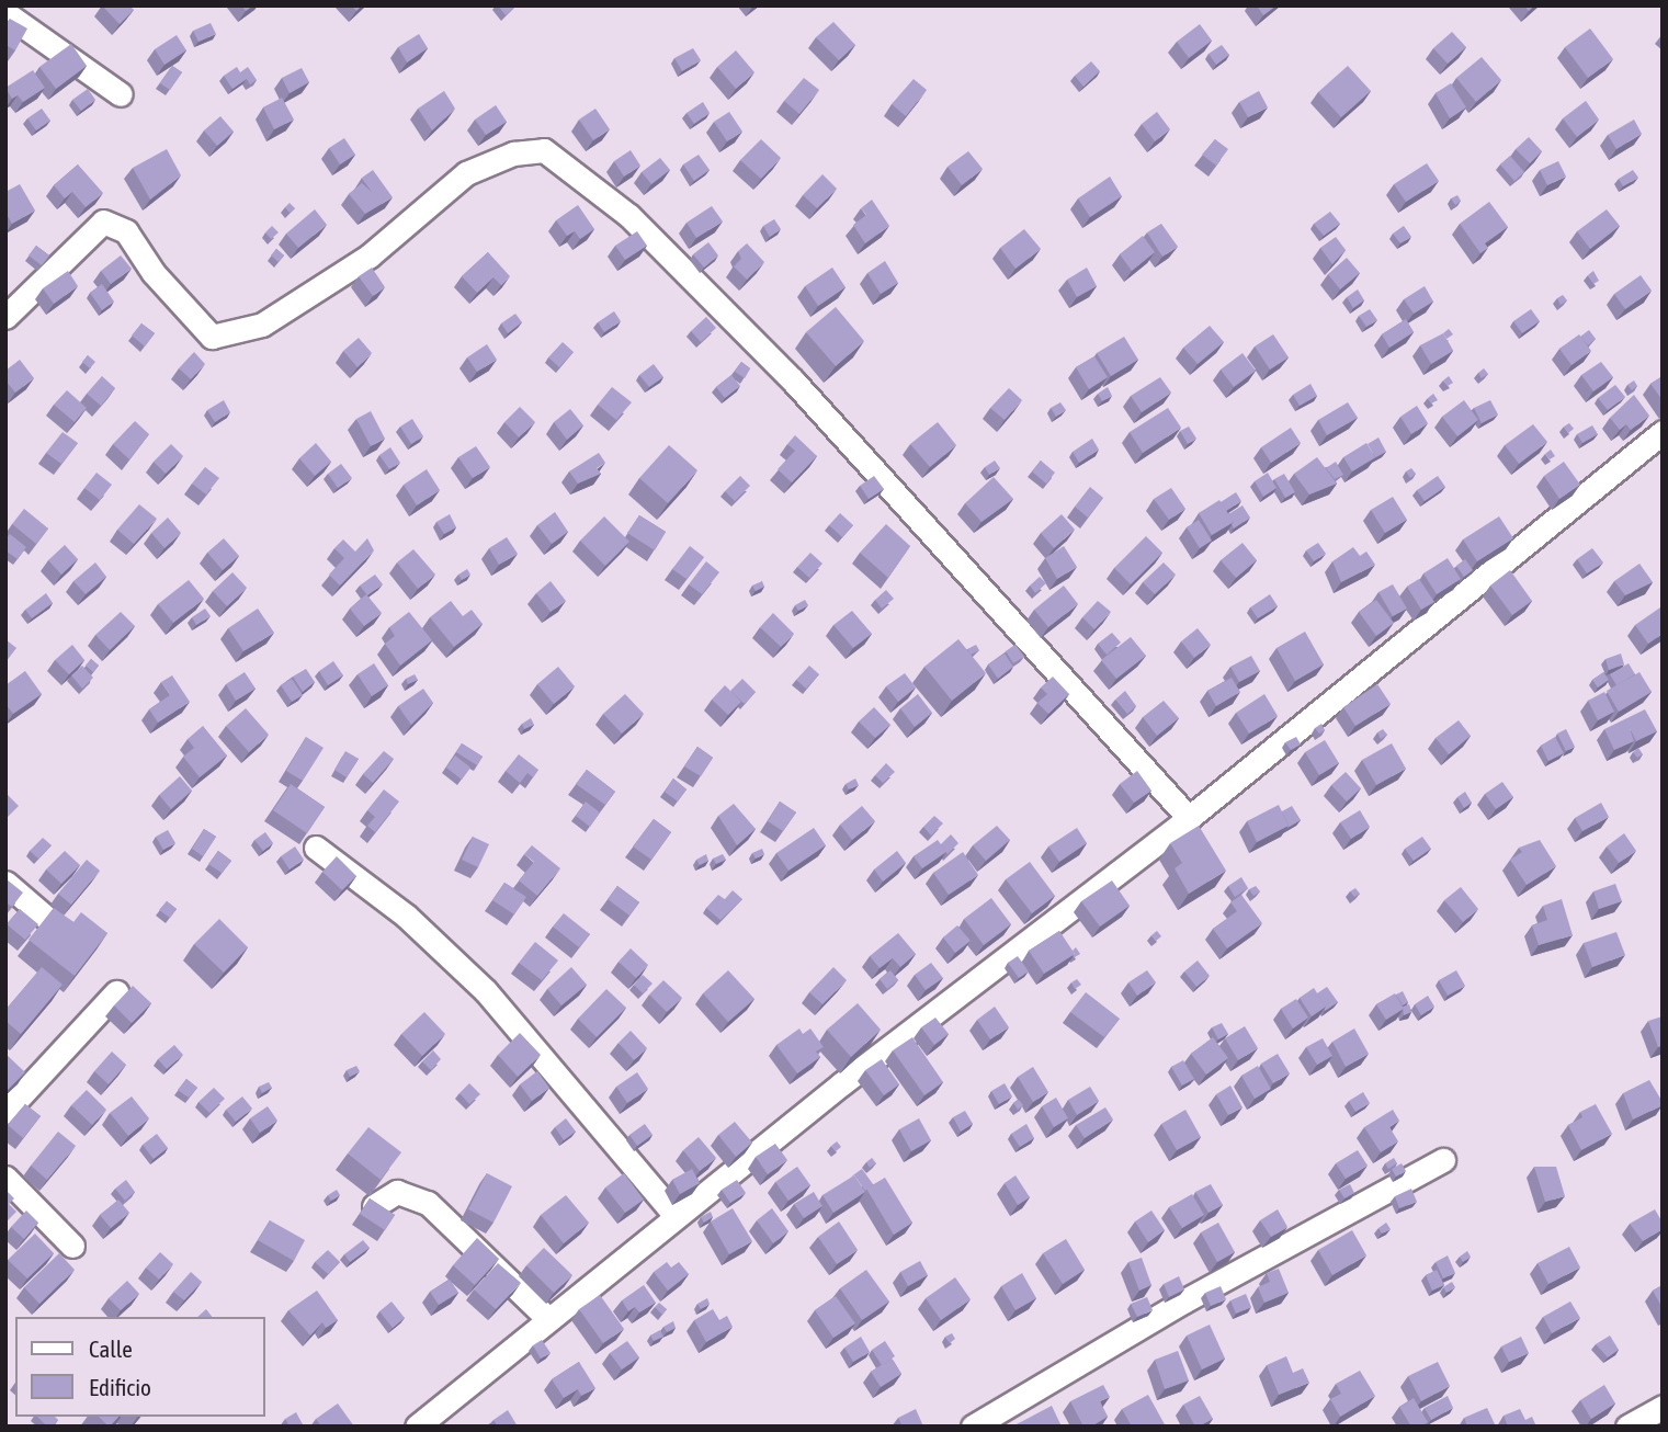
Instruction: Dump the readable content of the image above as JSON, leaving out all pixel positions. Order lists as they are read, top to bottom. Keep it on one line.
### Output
{"legend":["Calle","Edificio"]}
